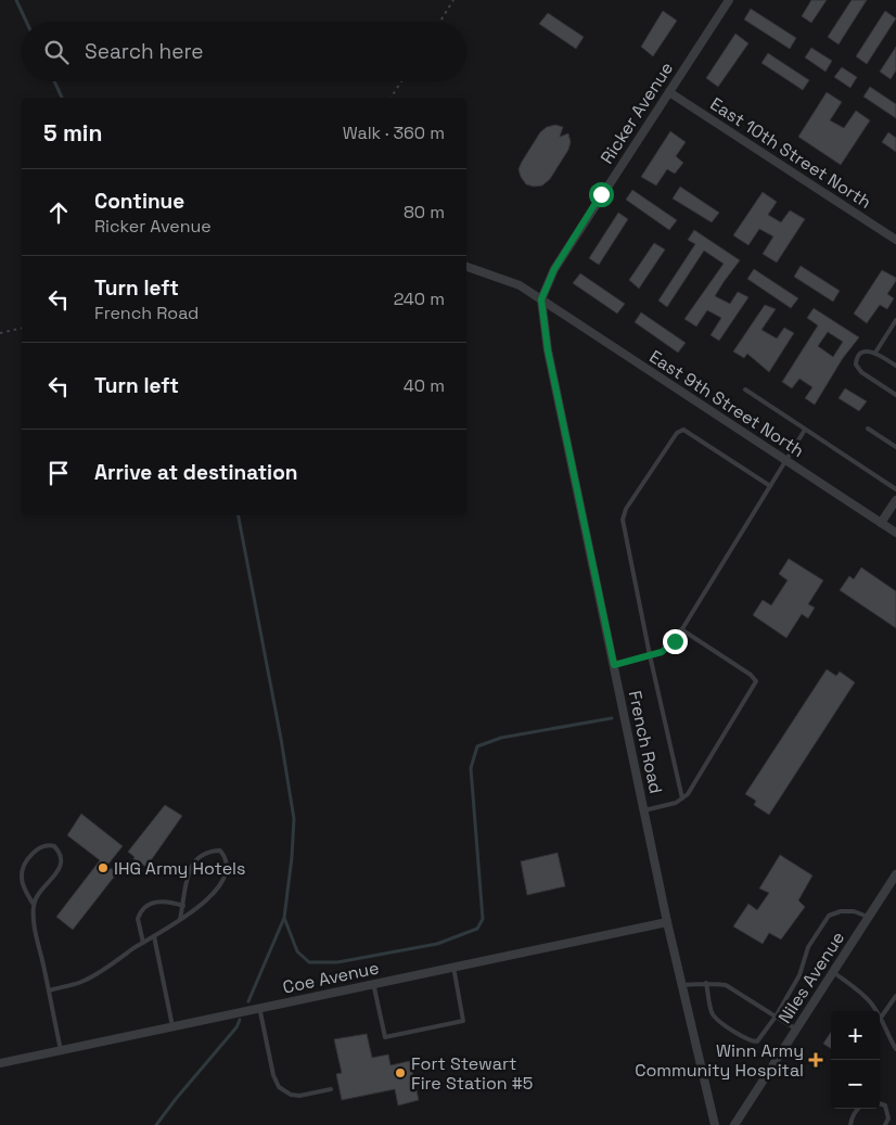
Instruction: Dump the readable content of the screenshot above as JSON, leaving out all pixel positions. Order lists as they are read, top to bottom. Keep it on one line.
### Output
{"streets":{"street":["Ricker Avenue","East 10th Street North","East 9th Street North","French Road","Coe Avenue","Niles Avenue"]},"crossings":[["Ricker Avenue","East 10th Street North"],["Ricker Avenue","East 9th Street North"],["Ricker Avenue","French Road"],["East 9th Street North","French Road"],["French Road","Coe Avenue"]],"places":{"other":["IHG Army Hotels","Fort Stewart Fire Station #5"],"health":["Winn Army Community Hospital"]},"page":{"search":"Search here","heading":["5 min","Walk · 360 m"],"list":[["Continue","Ricker Avenue","80 m"],["Turn left","French Road","240 m"],["Turn left","40 m"],"Arrive at destination"],"map_buttons":["+","−"]}}
